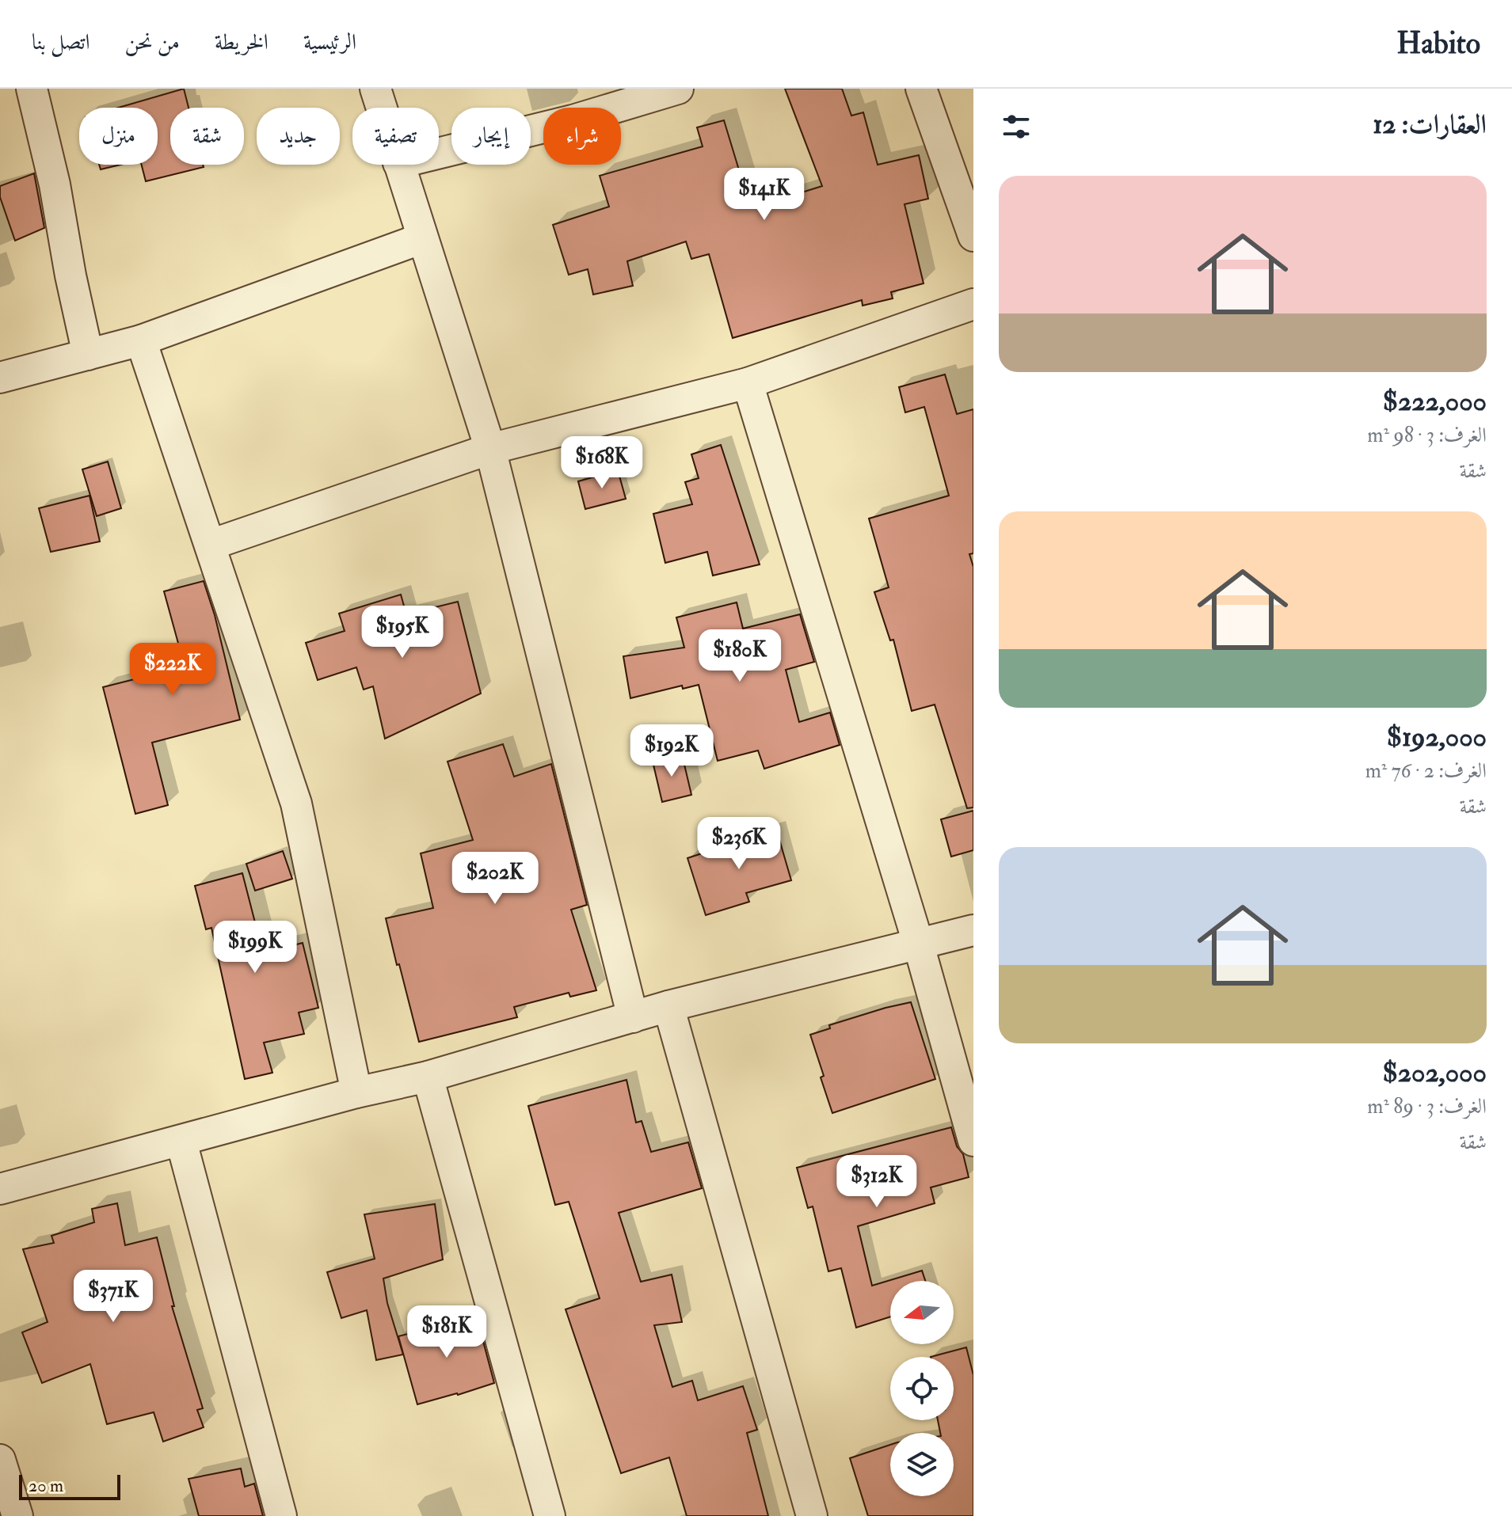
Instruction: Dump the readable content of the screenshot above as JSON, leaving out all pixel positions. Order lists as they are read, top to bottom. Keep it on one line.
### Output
{"scale_bar":"20 m","north":"left","page":{"header":"Habito","nav":["الرئيسية","الخريطة","من نحن","اتصل بنا"],"heading":"العقارات: 12","chip":["شراء","إيجار","تصفية","جديد","شقة","منزل"],"list":[{"name":"$222,000","note":"الغرف: 3 · 98 m² · شقة"},{"name":"$192,000","note":"الغرف: 2 · 76 m² · شقة"},{"name":"$202,000","note":"الغرف: 3 · 89 m² · شقة"}],"price":["$141K","$168K","$195K","$180K","$222K","$192K","$236K","$202K","$199K","$312K","$371K","$181K"],"scale":"20 m"}}
